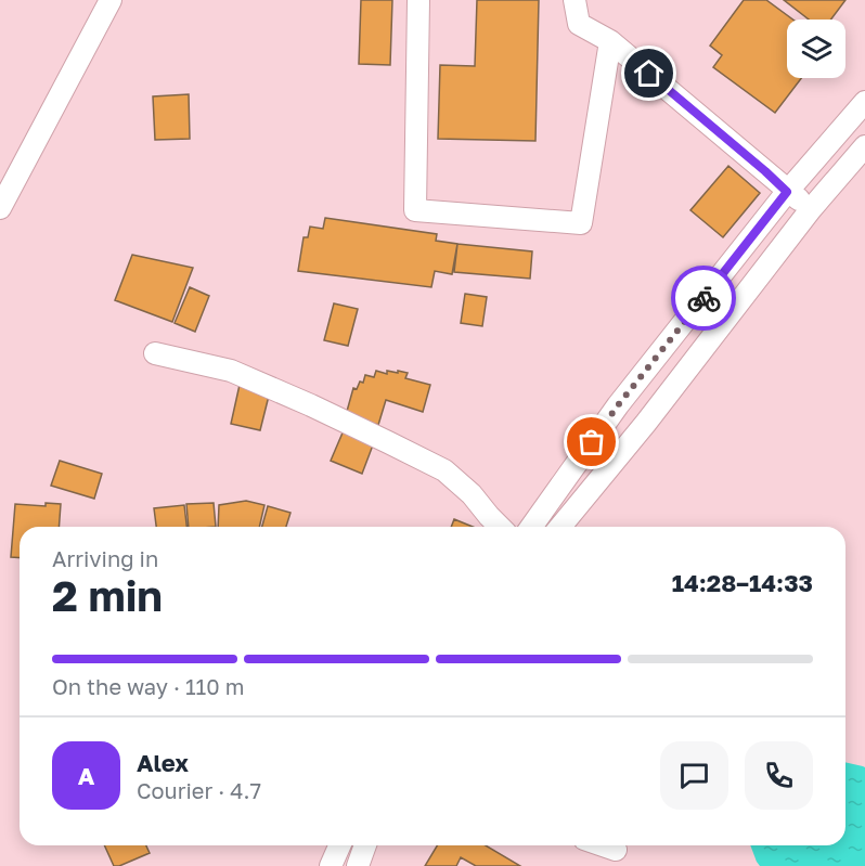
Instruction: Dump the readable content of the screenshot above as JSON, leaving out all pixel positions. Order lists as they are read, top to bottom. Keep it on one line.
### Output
{"page":{"heading":["2 min","Arriving in","14:28–14:33"],"panel":["Alex","Courier · 4.7"],"bar":"On the way · 110 m","round":"A"}}
